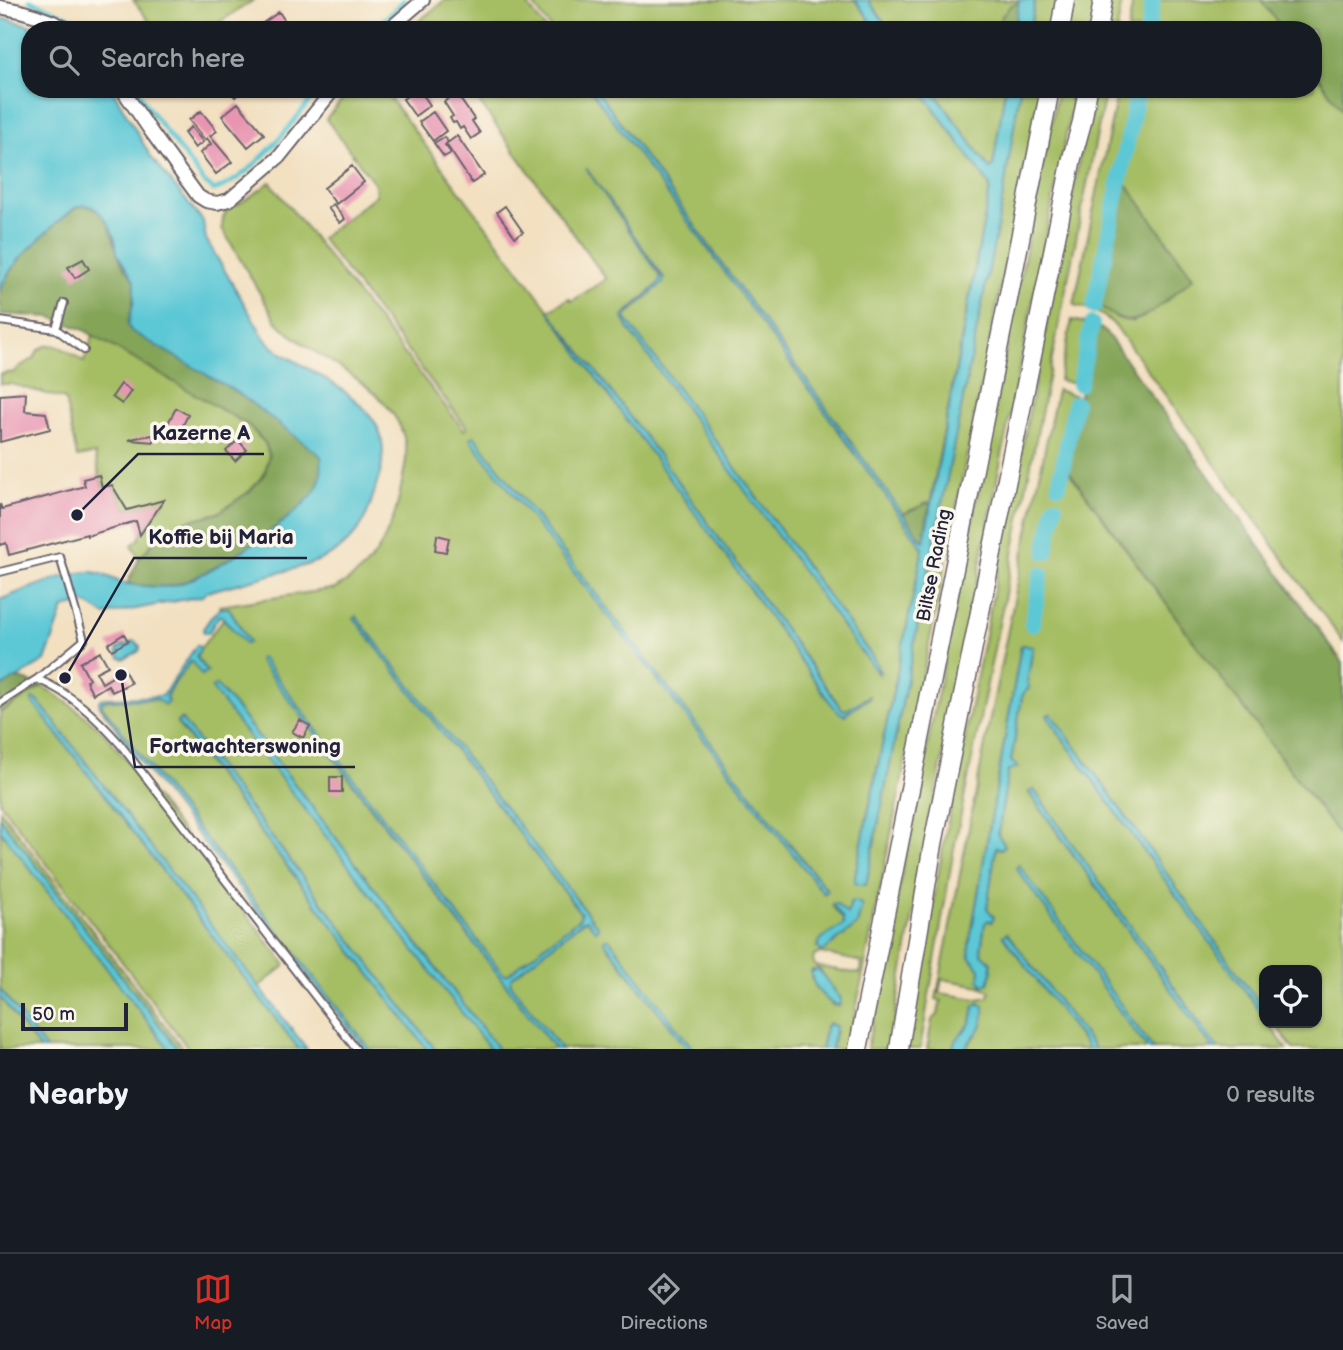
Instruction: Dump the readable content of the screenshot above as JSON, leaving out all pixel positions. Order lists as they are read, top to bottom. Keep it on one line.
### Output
{"streets":{"main road":["Biltse Rading"]},"places":["Kazerne A","Fortwachterswoning","Koffie bij Maria"],"scale_bar":"50 m","page":{"search":"Search here","scale":"50 m","heading":["Nearby","0 results"],"nav":["Map","Directions","Saved"]}}
